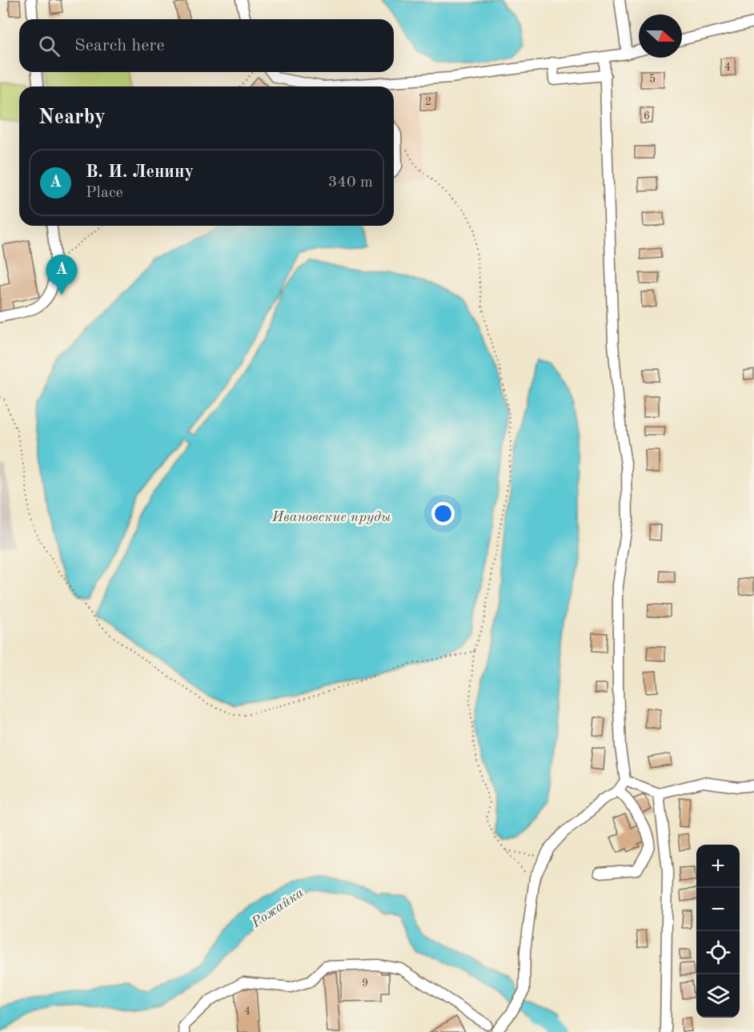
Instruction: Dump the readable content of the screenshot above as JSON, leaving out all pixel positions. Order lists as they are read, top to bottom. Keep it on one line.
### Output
{"water":["Ивановские пруды","Рожайка"],"house_numbers":["4","5","2","6","9","4"],"north":"right","page":{"search":"Search here","heading":"Nearby","list":[{"mark":"A","name":"В. И. Ленину","note":"Place","value":"340 m"}],"pins":"A","map_buttons":["+","−"]}}
